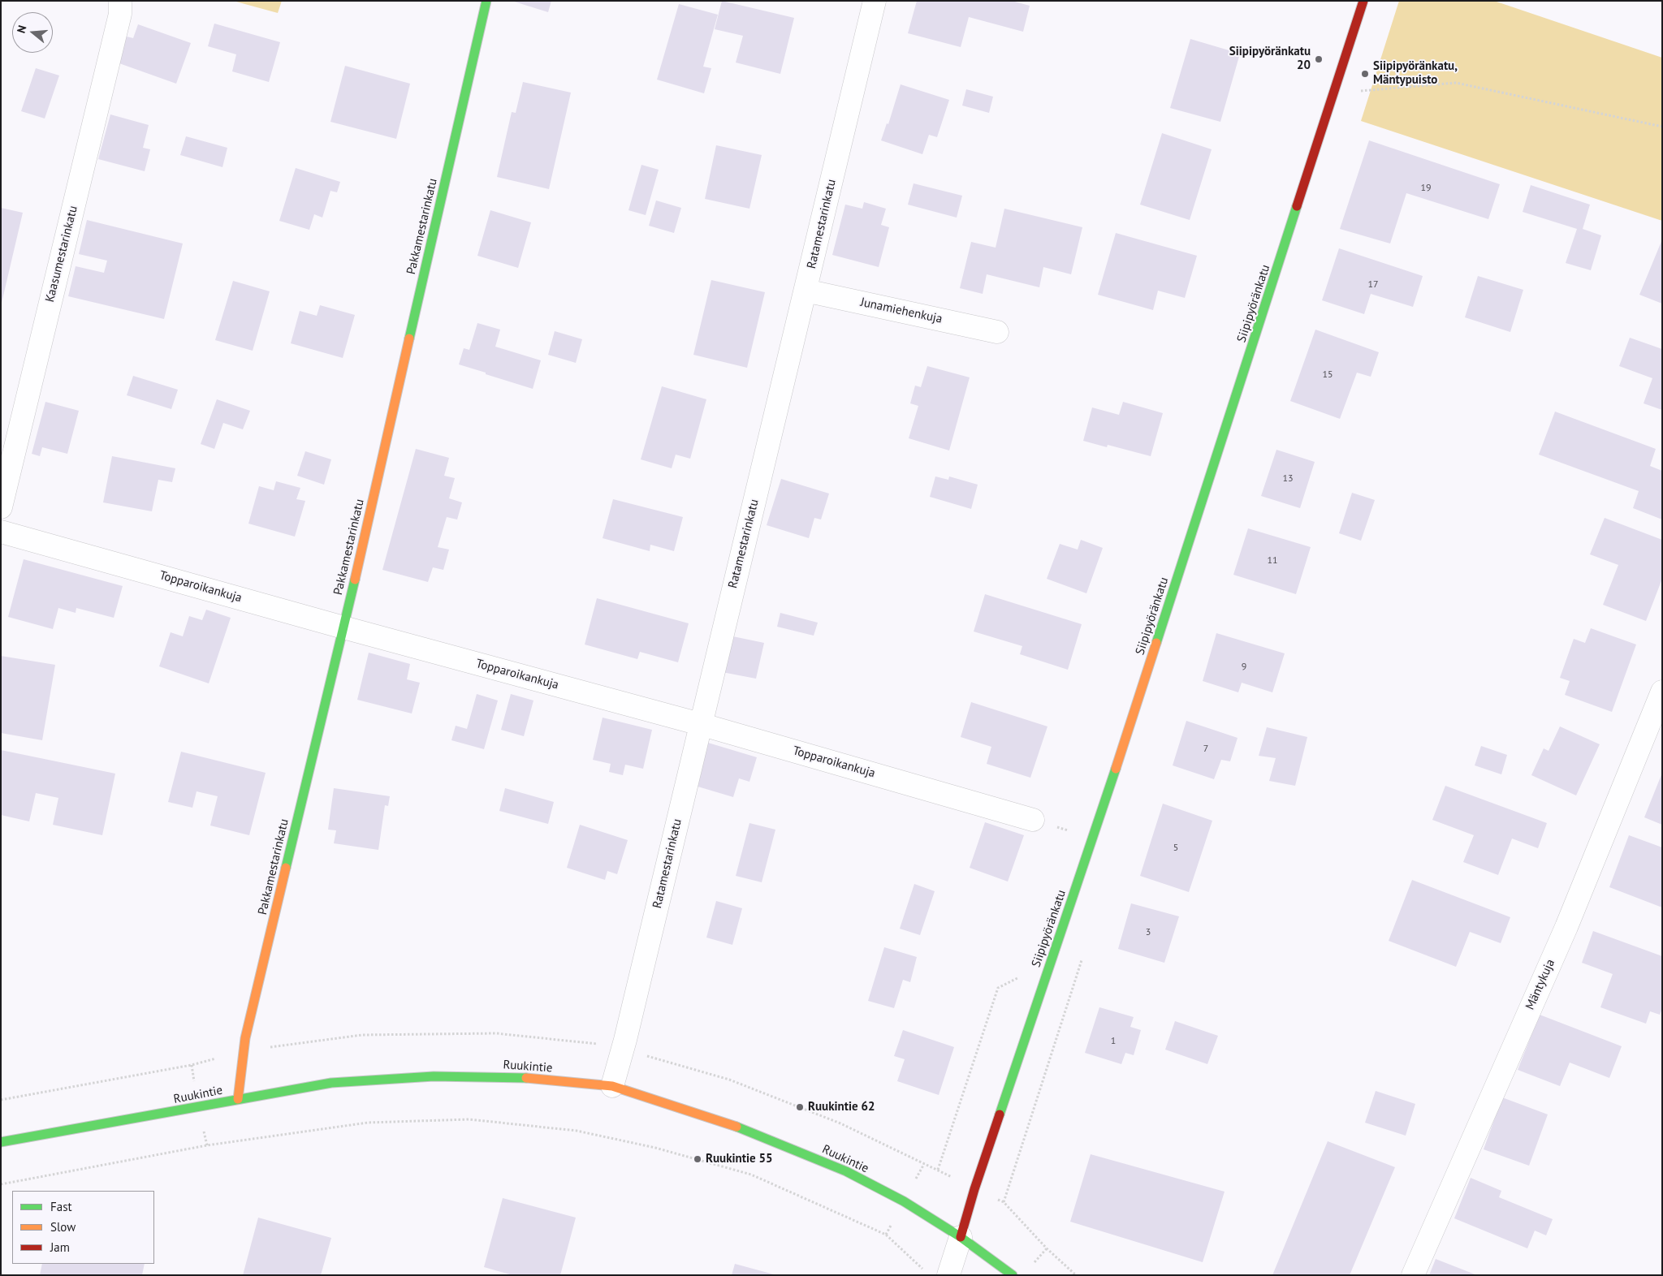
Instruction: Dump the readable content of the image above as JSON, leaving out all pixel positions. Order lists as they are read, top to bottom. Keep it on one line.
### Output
{"streets":{"street":["Ratamestarinkatu","Pakkamestarinkatu","Kaasumestarinkatu","Siipipyöränkatu","Junamiehenkuja","Topparoikankuja","Mäntykuja","Ruukintie"]},"crossings":[["Ratamestarinkatu","Junamiehenkuja"],["Ratamestarinkatu","Topparoikankuja"],["Ratamestarinkatu","Ruukintie"],["Pakkamestarinkatu","Topparoikankuja"],["Pakkamestarinkatu","Ruukintie"],["Siipipyöränkatu","Ruukintie"]],"places":["Siipipyöränkatu 20","Siipipyöränkatu, Mäntypuisto","Ruukintie 62","Ruukintie 55"],"house_numbers":["19","17","15","13","11","9","7","5","3","1"],"legend":["Fast","Slow","Jam"],"north":"left"}
